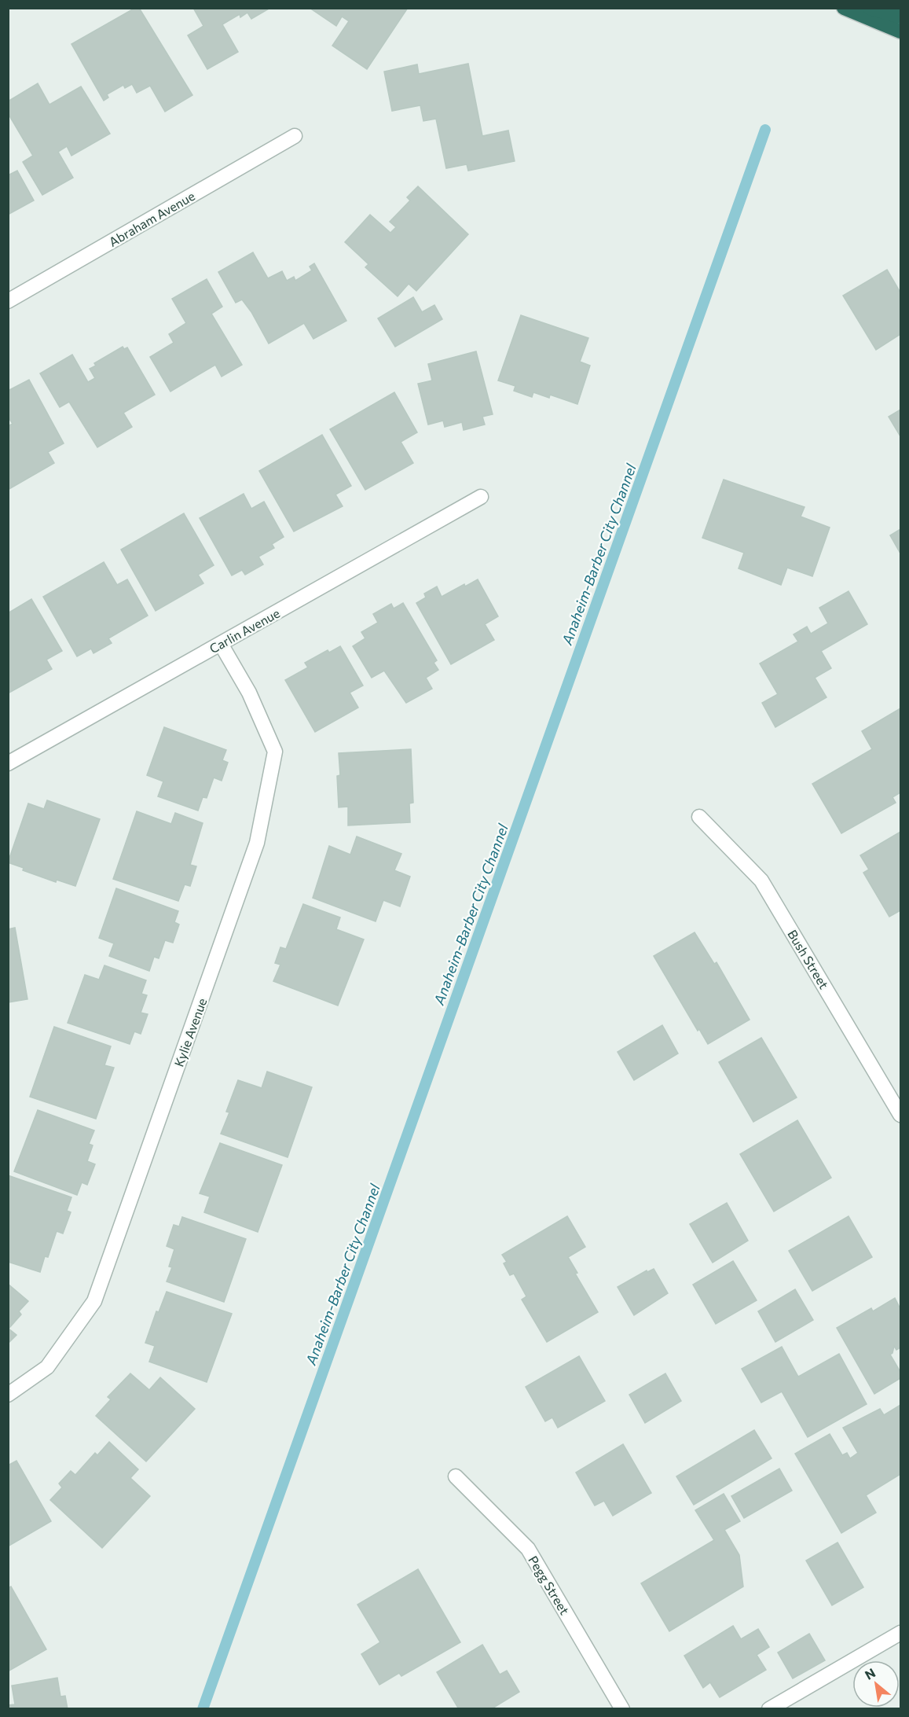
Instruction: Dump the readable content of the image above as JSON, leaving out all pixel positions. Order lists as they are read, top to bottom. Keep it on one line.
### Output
{"streets":{"street":["Abraham Avenue","Carlin Avenue","Bush Street","Kylie Avenue","Pegg Street"]},"crossings":[["Carlin Avenue","Kylie Avenue"]],"water":["Anaheim-Barber City Channel"],"north":"top left"}
